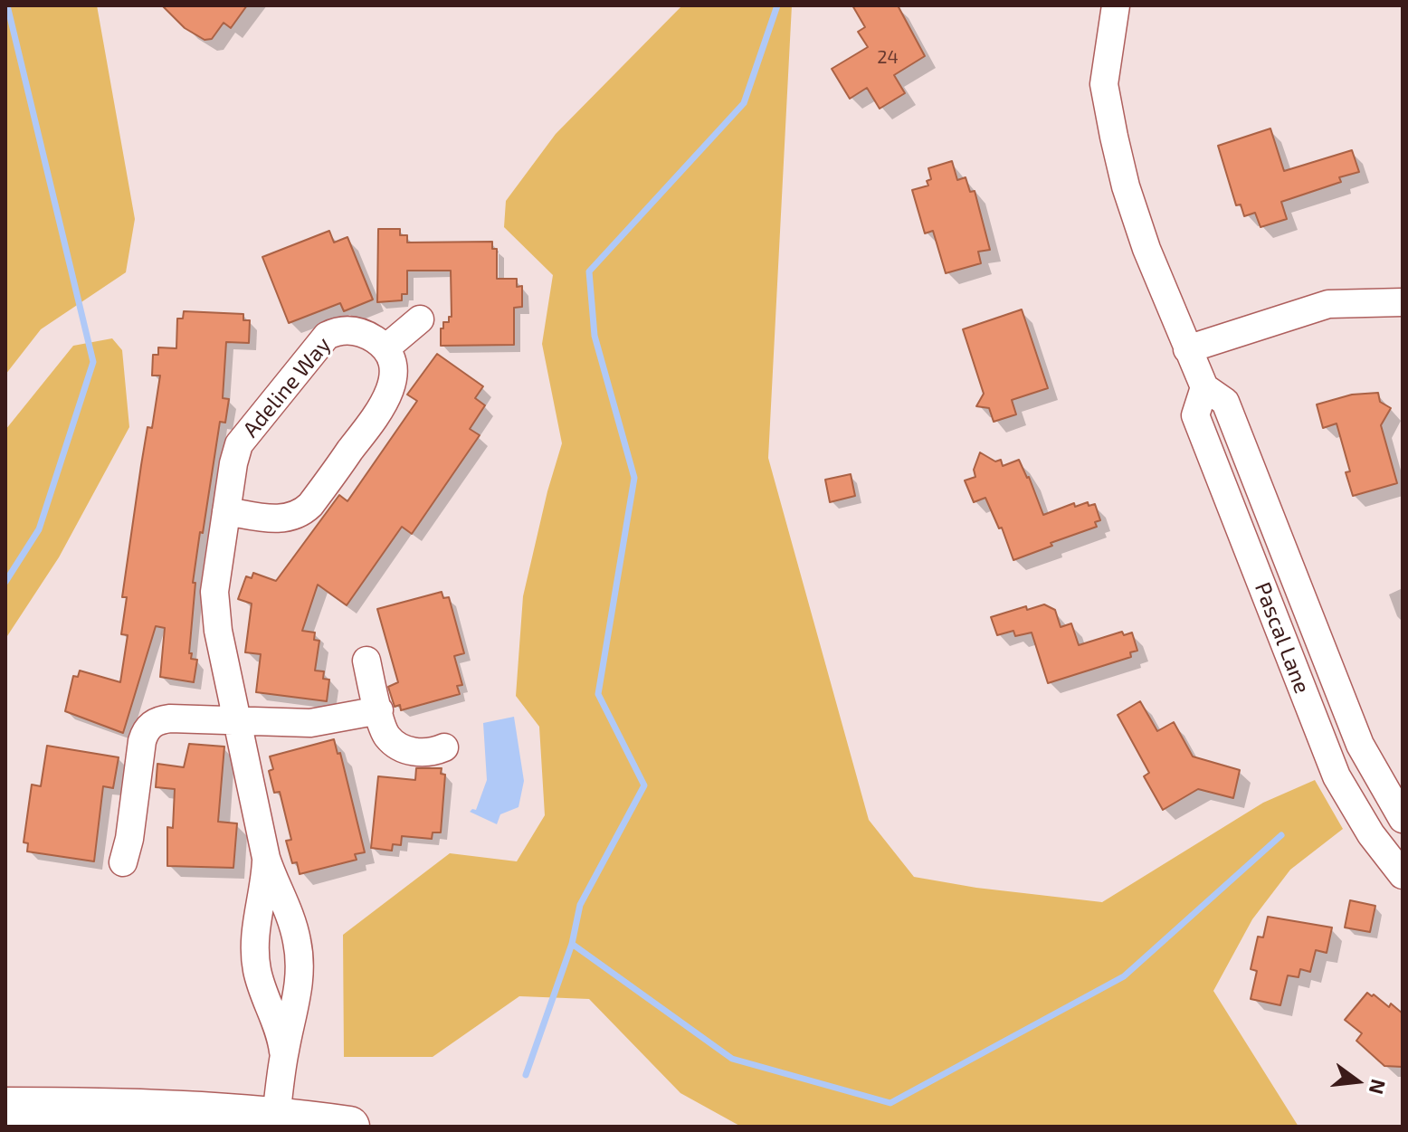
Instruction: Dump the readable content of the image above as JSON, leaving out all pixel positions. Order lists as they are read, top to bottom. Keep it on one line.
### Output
{"streets":{"street":["Adeline Way","Pascal Lane"]},"house_numbers":["24"],"north":"right"}
